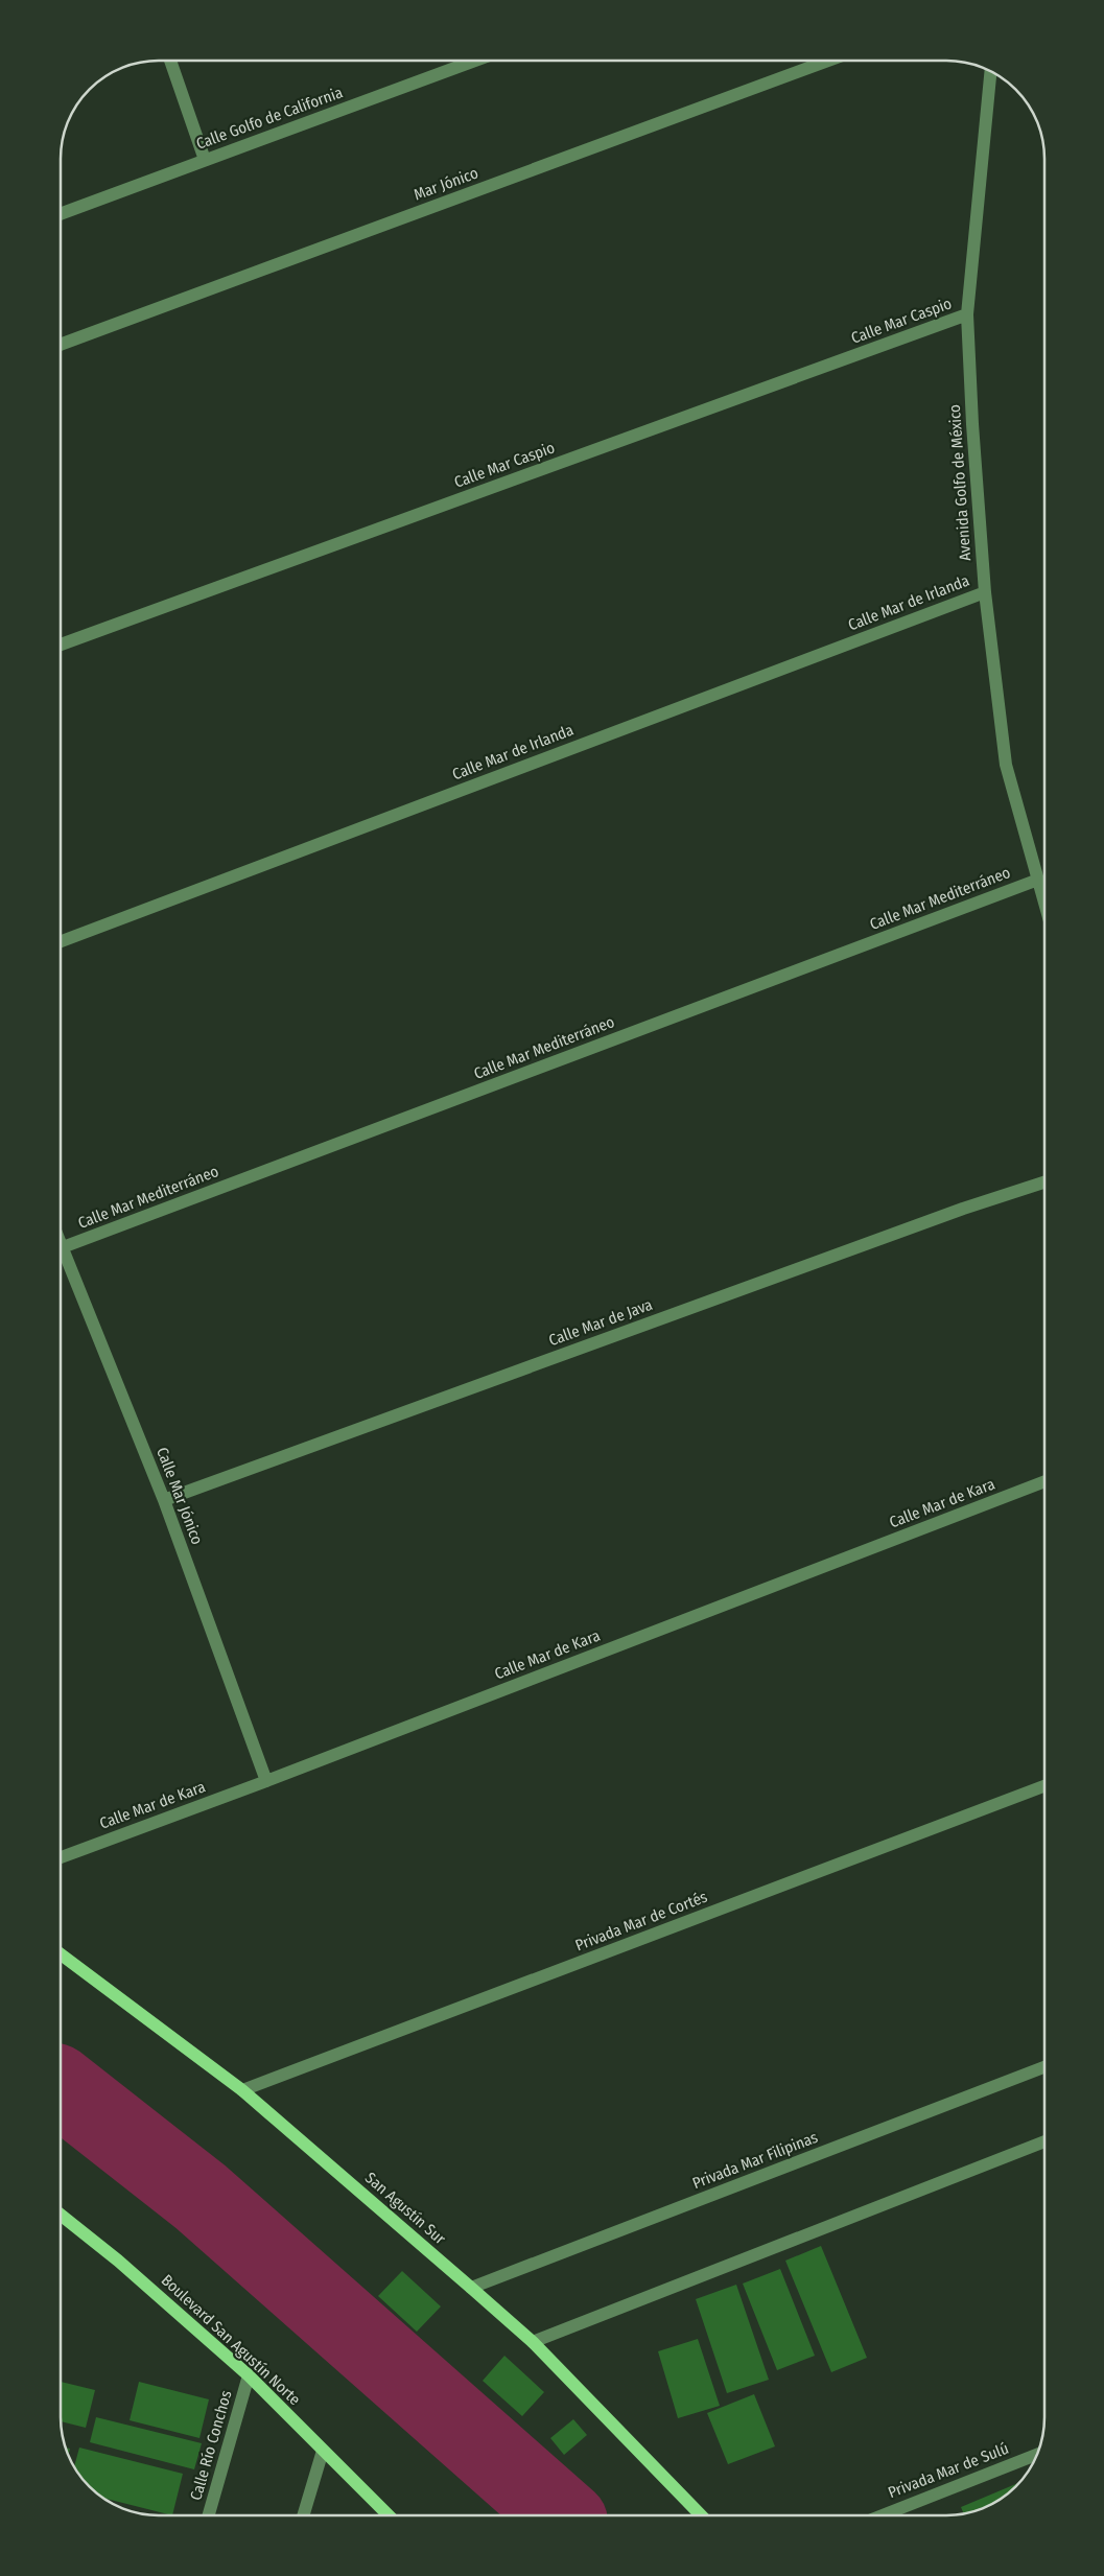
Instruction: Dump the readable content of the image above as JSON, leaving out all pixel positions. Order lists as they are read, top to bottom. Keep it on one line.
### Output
{"streets":{"main road":["San Agustín Sur","Boulevard San Agustín Norte"],"street":["Calle Golfo de California","Mar Jónico","Calle Mar Caspio","Avenida Golfo de México","Calle Mar de Irlanda","Calle Mar Mediterráneo","Calle Mar de Java","Calle Mar Jónico","Calle Mar de Kara","Privada Mar de Cortés","Privada Mar Filipinas","Calle Río Conchos","Privada Mar de Sulú"]},"crossings":[["Calle Mar Caspio","Avenida Golfo de México"],["Avenida Golfo de México","Calle Mar de Irlanda"],["Avenida Golfo de México","Calle Mar Mediterráneo"],["Calle Mar Mediterráneo","Calle Mar Jónico"],["Calle Mar de Java","Calle Mar Jónico"],["Calle Mar Jónico","Calle Mar de Kara"],["Privada Mar de Cortés","San Agustín Sur"],["Privada Mar Filipinas","San Agustín Sur"],["Boulevard San Agustín Norte","Calle Río Conchos"]]}
